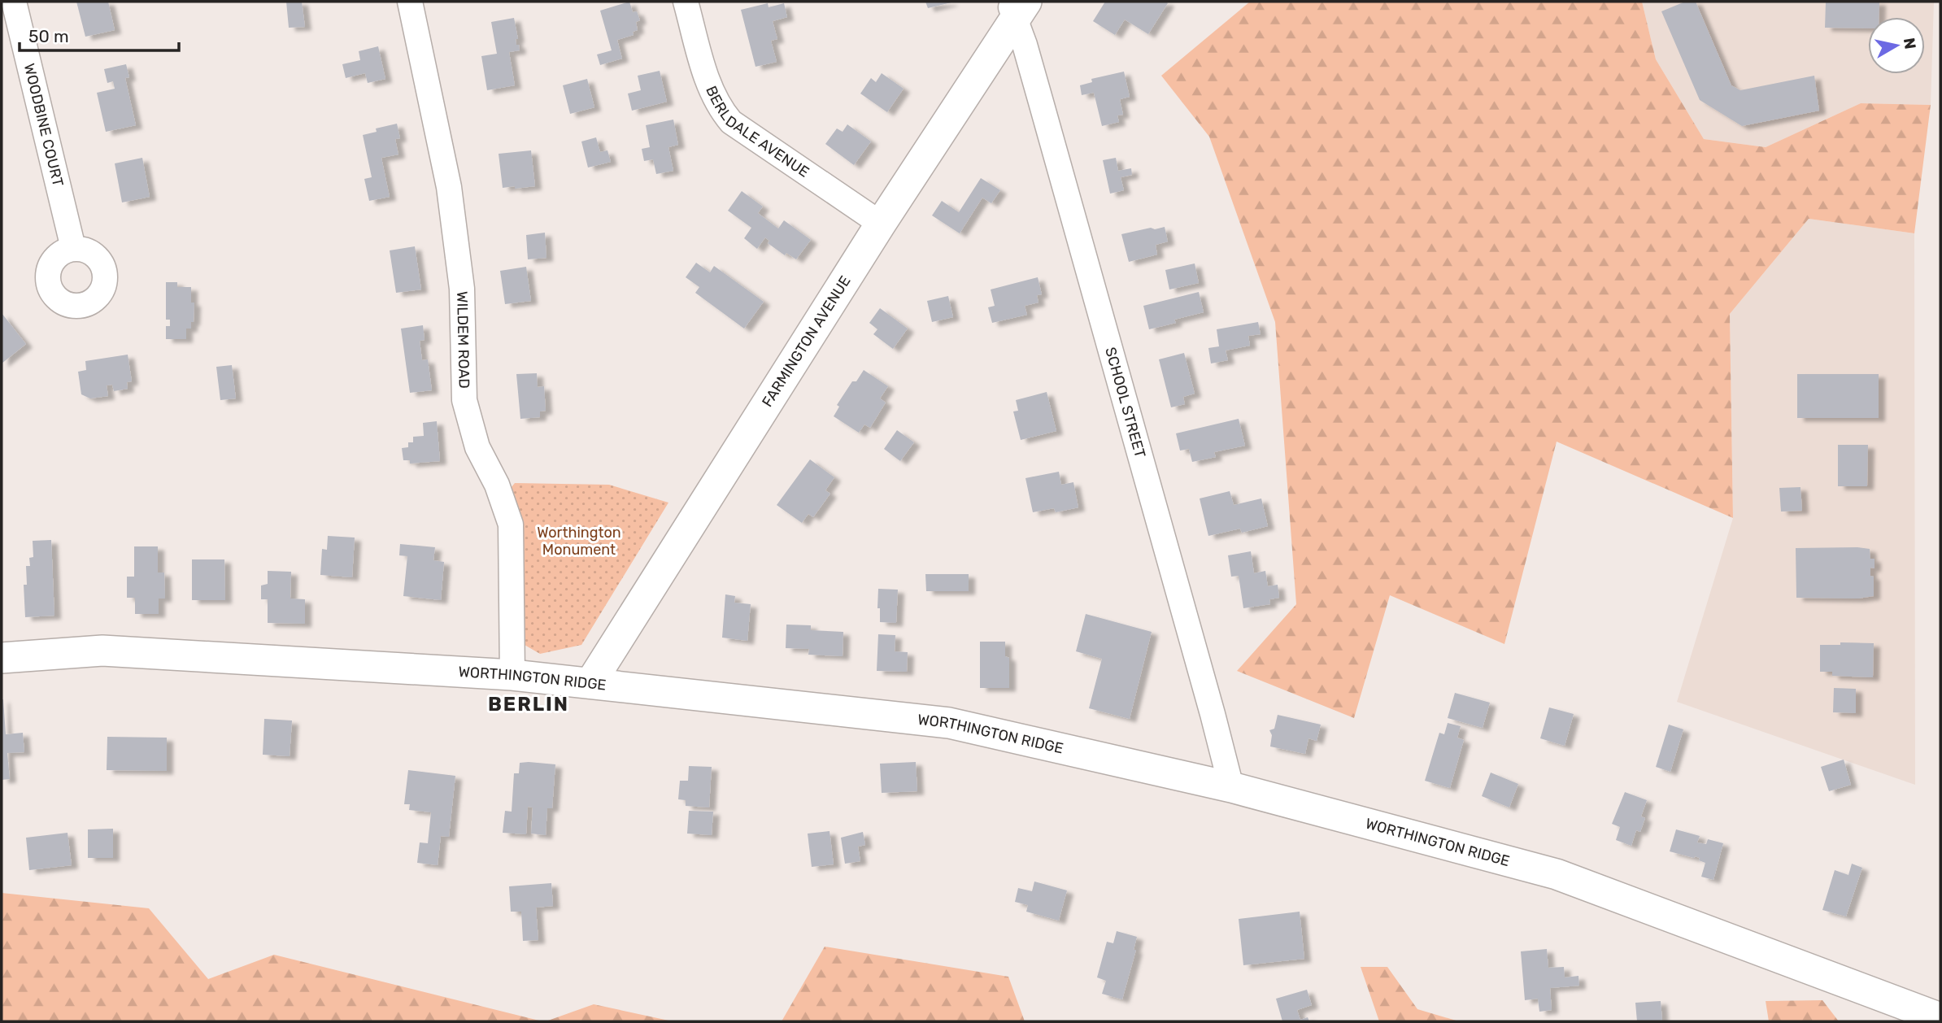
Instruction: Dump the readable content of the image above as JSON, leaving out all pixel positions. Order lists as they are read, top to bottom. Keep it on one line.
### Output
{"streets":{"street":["WOODBINE COURT","BERLDALE AVENUE","WILDEM ROAD","FARMINGTON AVENUE","SCHOOL STREET","WORTHINGTON RIDGE"]},"crossings":[["BERLDALE AVENUE","FARMINGTON AVENUE"],["WILDEM ROAD","WORTHINGTON RIDGE"],["FARMINGTON AVENUE","SCHOOL STREET"],["FARMINGTON AVENUE","WORTHINGTON RIDGE"],["SCHOOL STREET","WORTHINGTON RIDGE"]],"districts":["BERLIN"],"parks":["Worthington Monument"],"scale_bar":"50 m","north":"right"}
